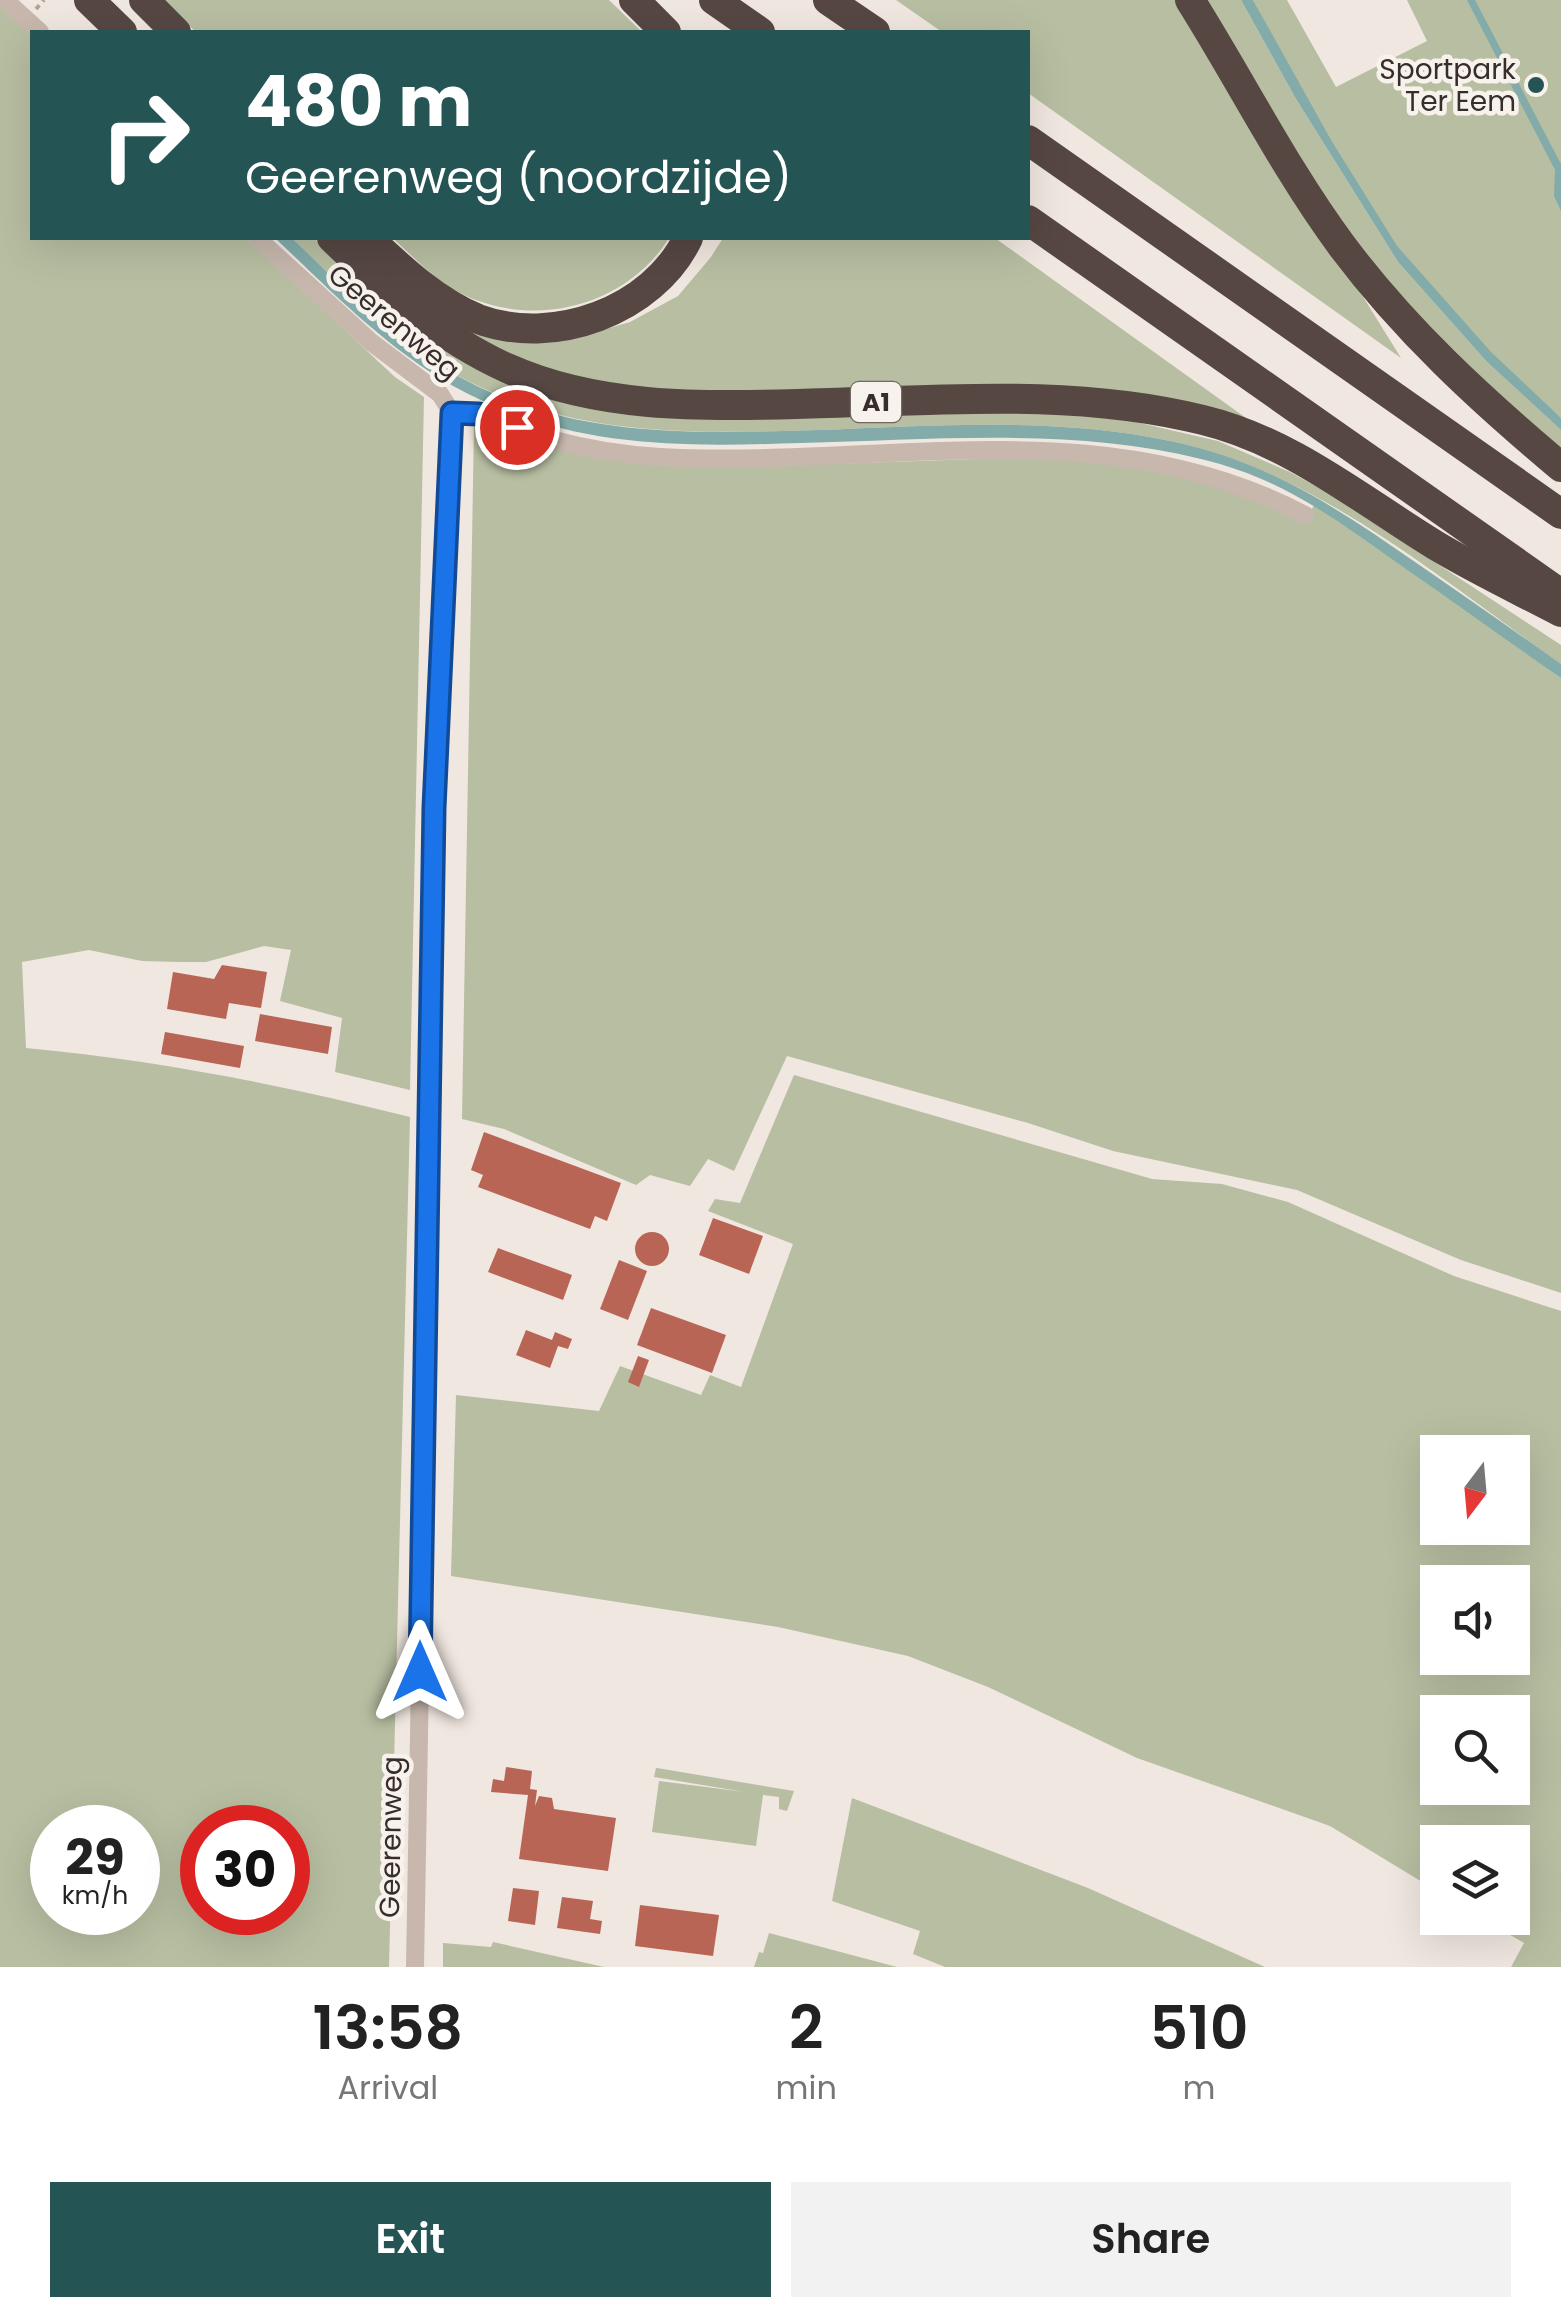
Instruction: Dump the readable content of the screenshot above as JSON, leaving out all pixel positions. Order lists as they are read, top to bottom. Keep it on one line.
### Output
{"streets":{"highway":["A1"],"street":["Geerenweg"]},"places":["Sportpark Ter Eem"],"north":"bottom","page":{"turn":["480 m","Geerenweg (noordzijde)"],"speed":"29 km/h","limit":"30","eta":["13:58","Arrival","2","min","510","m"],"buttons":["Exit","Share"]}}
